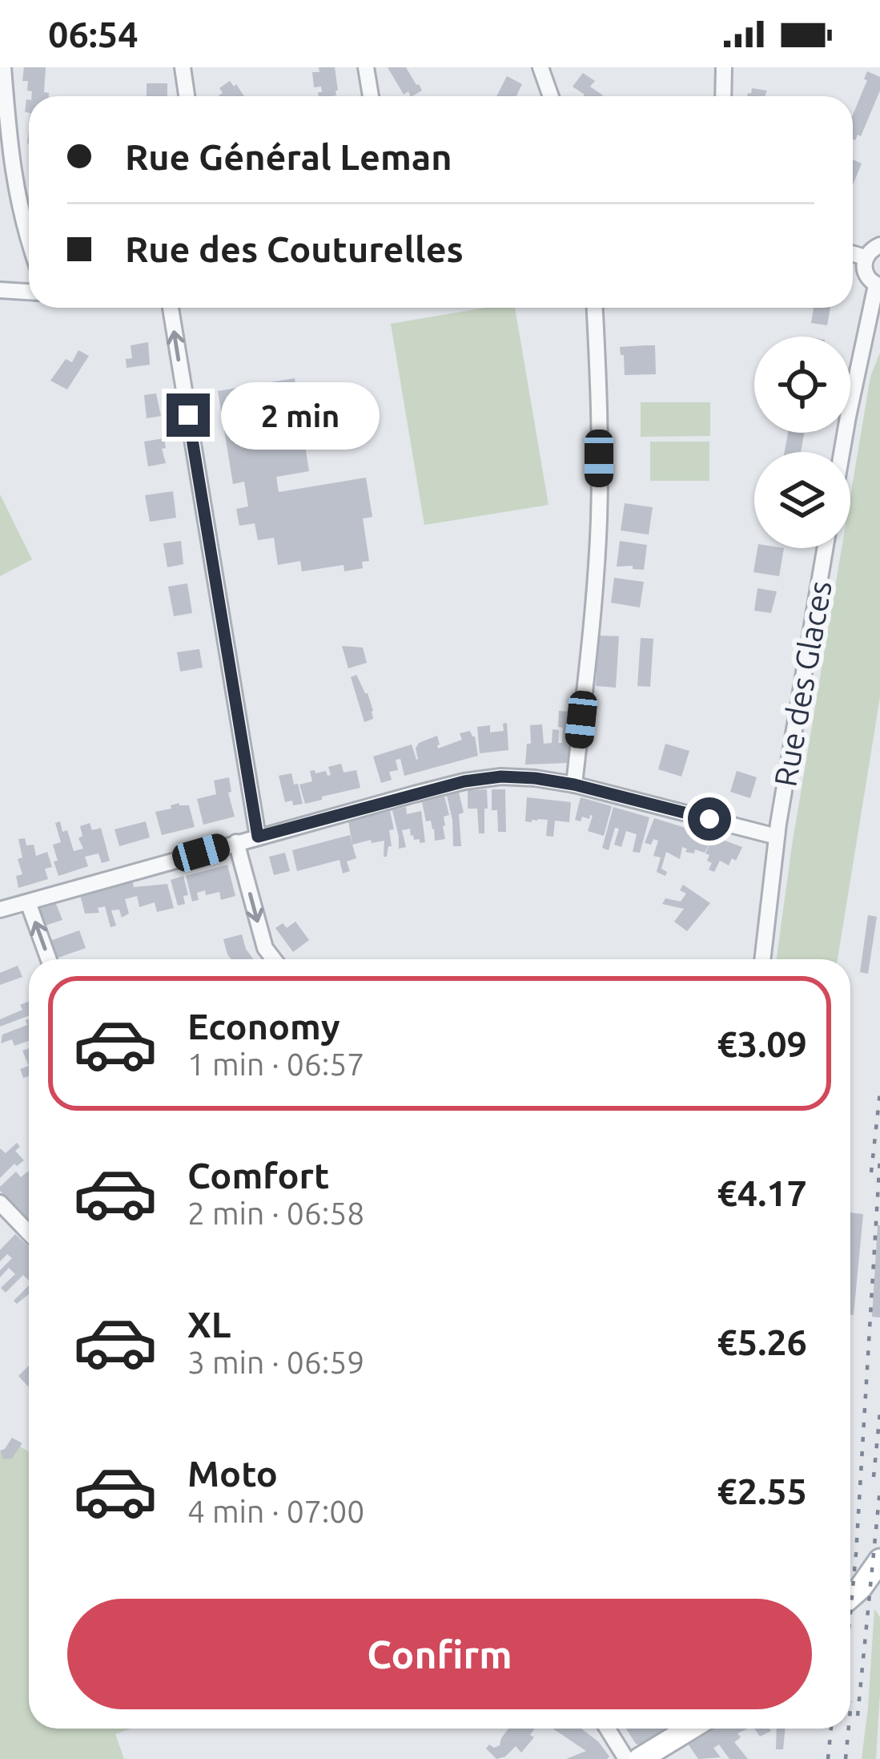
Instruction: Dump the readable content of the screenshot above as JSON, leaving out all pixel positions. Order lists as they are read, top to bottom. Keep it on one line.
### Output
{"streets":{"street":["Rue des Glaces"]},"page":{"status":"06:54","banner":["Rue Général Leman","Rue des Couturelles"],"bubble":"2 min","list":[{"name":"Economy","note":"1 min · 06:57","value":"€3.09"},{"name":"Comfort","note":"2 min · 06:58","value":"€4.17"},{"name":"XL","note":"3 min · 06:59","value":"€5.26"},{"name":"Moto","note":"4 min · 07:00","value":"€2.55"}],"buttons":"Confirm"}}
